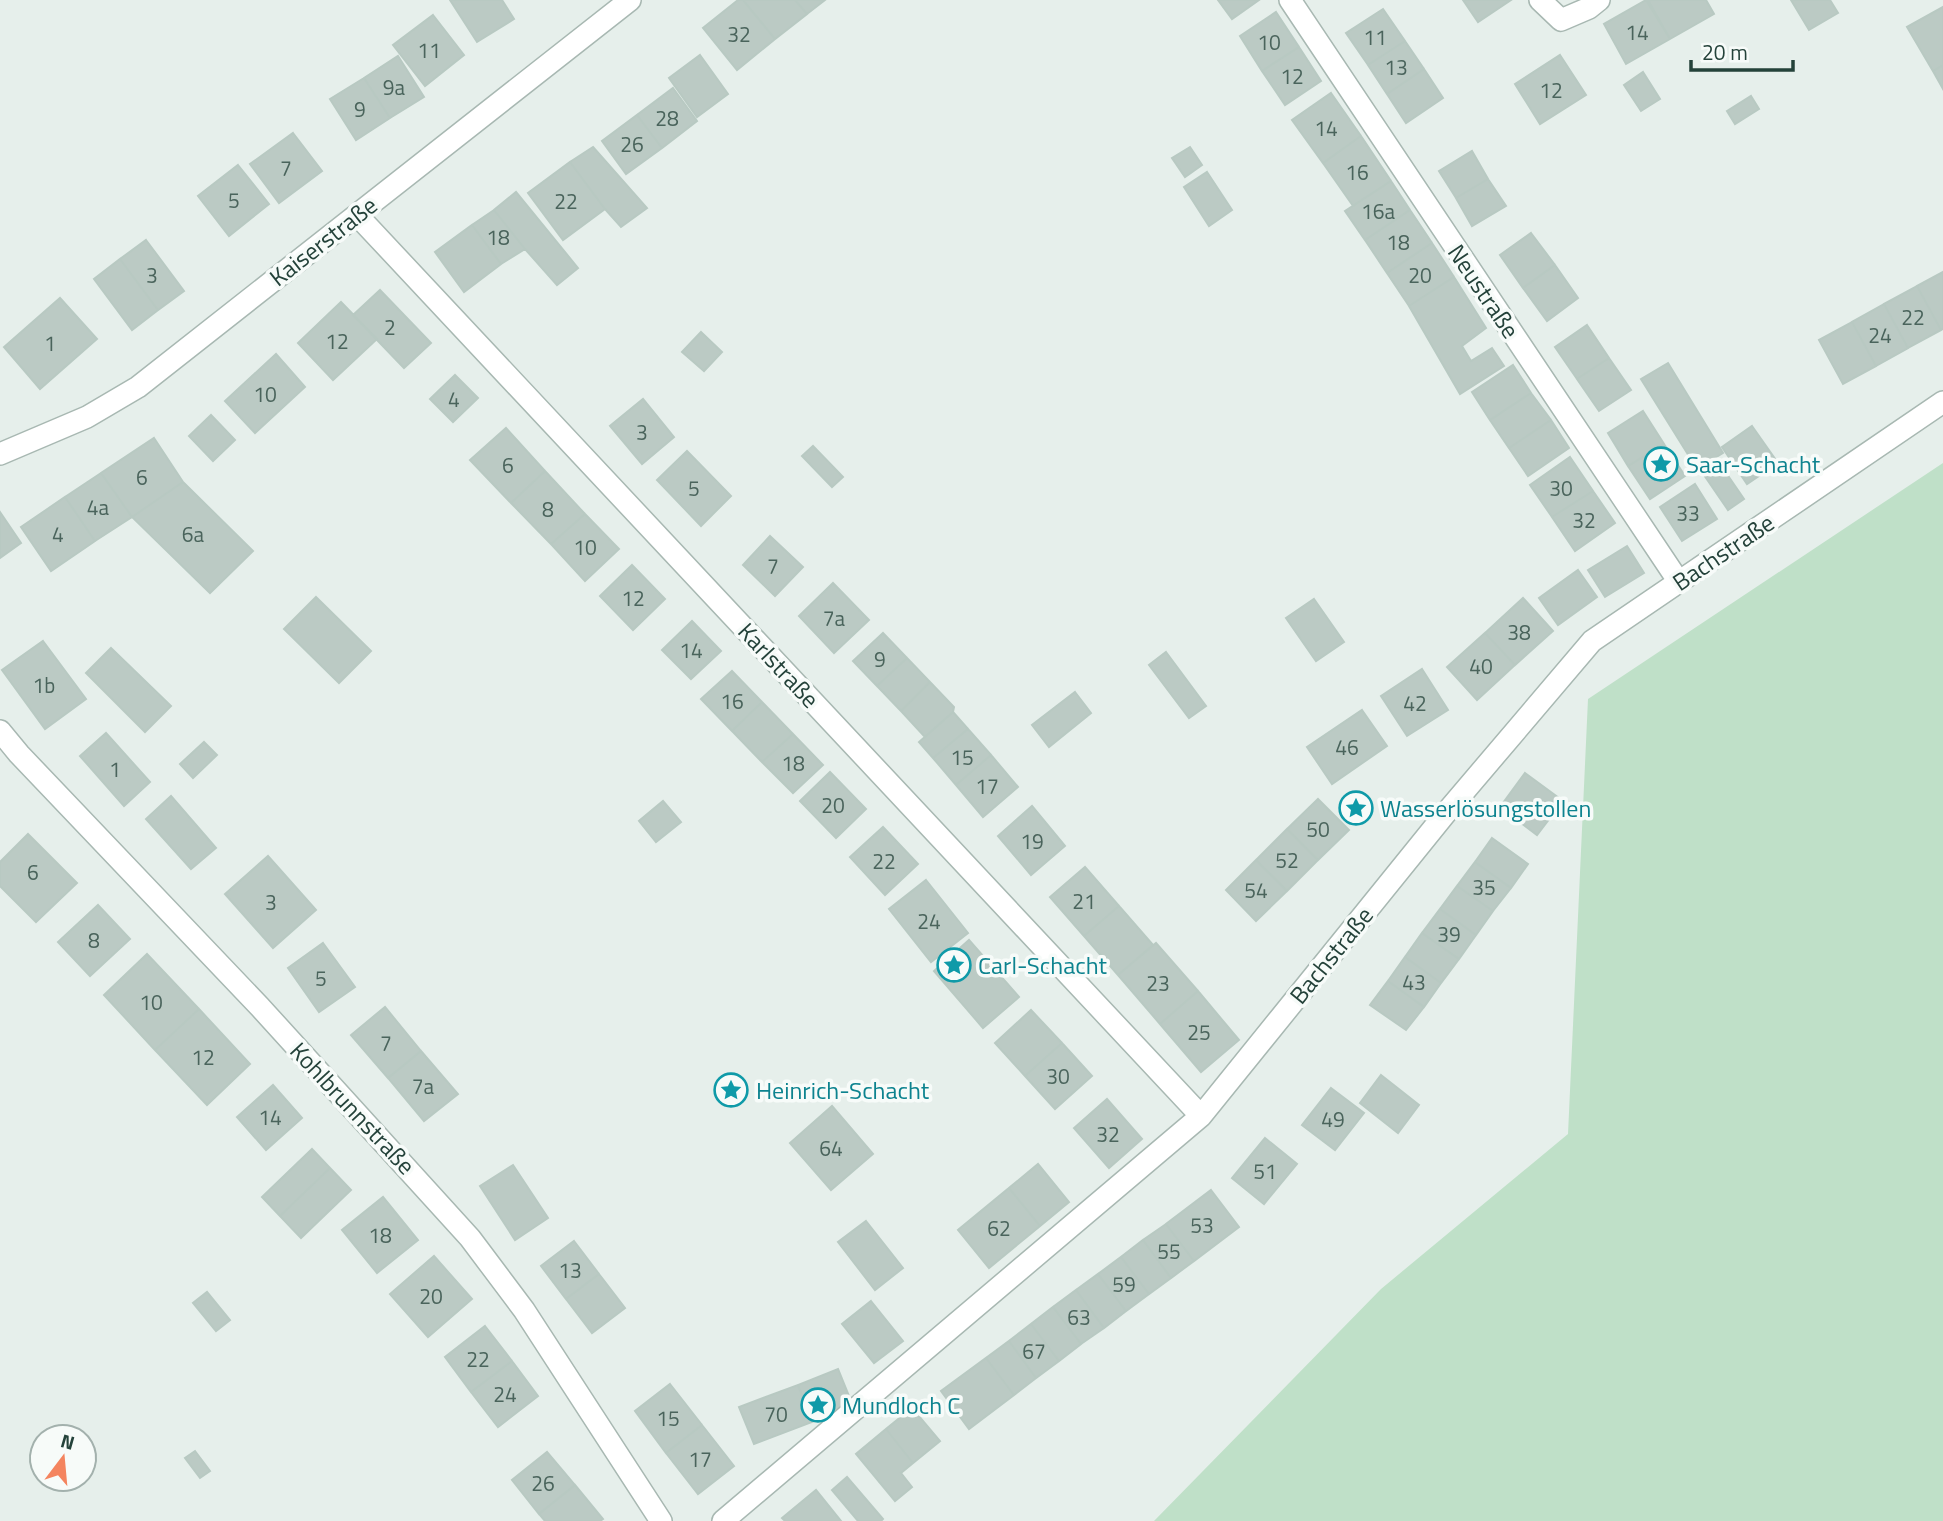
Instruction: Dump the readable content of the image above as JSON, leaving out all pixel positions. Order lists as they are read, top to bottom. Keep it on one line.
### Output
{"streets":{"street":["Kaiserstraße","Neustraße","Bachstraße","Karlstraße","Kohlbrunnstraße"]},"crossings":[["Kaiserstraße","Karlstraße"],["Neustraße","Bachstraße"],["Bachstraße","Karlstraße"]],"places":{"place":["Saar-Schacht","Wasserlösungstollen","Carl-Schacht","Heinrich-Schacht","Mundloch C"]},"house_numbers":["14","32","11","10","11","13","12","9a","12","9","28","14","26","7","16","5","22","16a","18","18","3","20","22","2","24","12","1","10","4","3","6","6","5","30","4a","8","33","32","4","6a","10","7","12","7a","38","14","9","40","1b","16","42","46","15","18","1","17","20","50","19","52","22","6","35","54","21","3","24","39","8","5","43","23","10","25","7","12","30","7a","14","49","32","64","51","53","62","18","55","13","59","20","63","67","22","24","70","15","17","26"],"scale_bar":"20 m","north":"top"}
